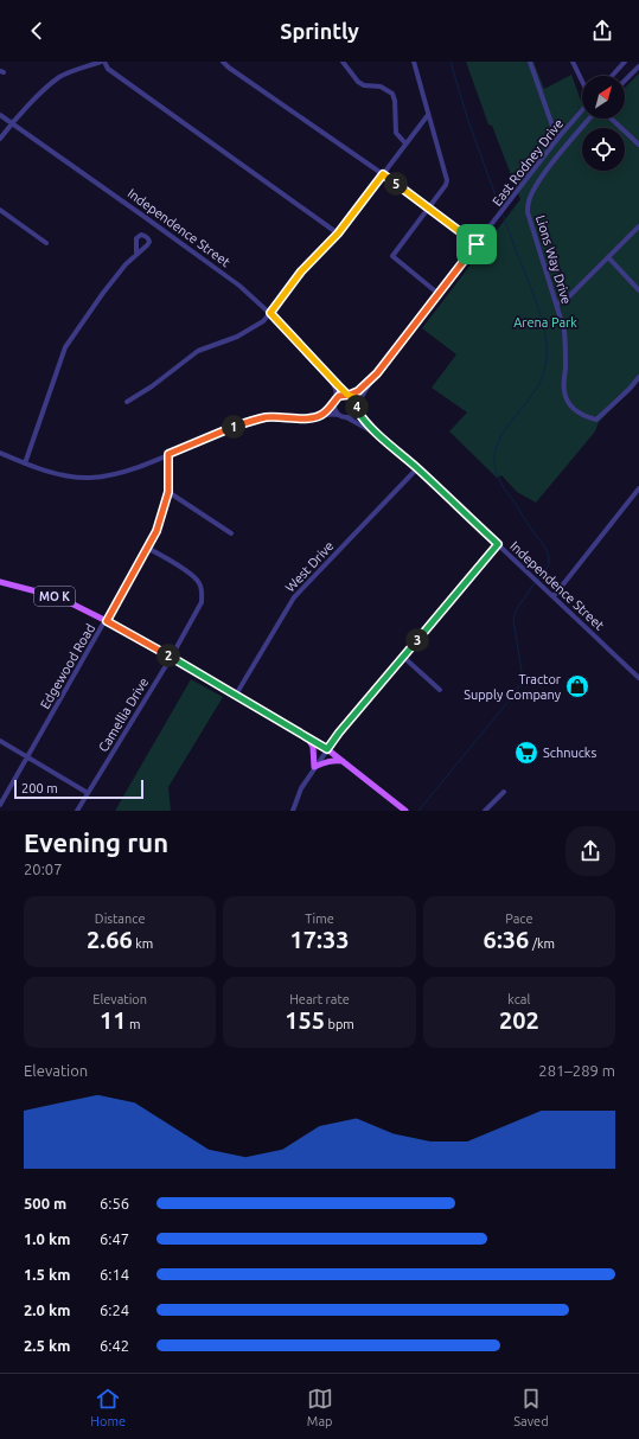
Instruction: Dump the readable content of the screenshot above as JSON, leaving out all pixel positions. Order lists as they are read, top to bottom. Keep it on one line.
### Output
{"streets":{"main road":["MO K"],"street":["East Rodney Drive","Independence Street","Lions Way Drive","West Drive","Edgewood Road","Camellia Drive"]},"crossings":[["East Rodney Drive","Independence Street"],["Independence Street","West Drive"],["West Drive","MO K"],["MO K","Edgewood Road"],["MO K","Camellia Drive"],["Edgewood Road","Camellia Drive"]],"parks":["Arena Park"],"places":{"shop":["Tractor Supply Company"],"supermarket":["Schnucks"]},"scale_bar":"200 m","north":"top right","page":{"header":"Sprintly","pins":["5","4","1","3","2"],"scale":"200 m","heading":["Evening run","20:07"],"stats":[["Distance","2.66 km"],["Time","17:33"],["Pace","6:36 /km"],["Elevation","11 m"],["Heart rate","155 bpm"],["kcal","202"]],"chart":["Elevation","281–289 m"],"list":[{"name":"500 m","note":"6:56"},{"name":"1.0 km","note":"6:47"},{"name":"1.5 km","note":"6:14"},{"name":"2.0 km","note":"6:24"},{"name":"2.5 km","note":"6:42"}],"tabs":["Home","Map","Saved"]}}
